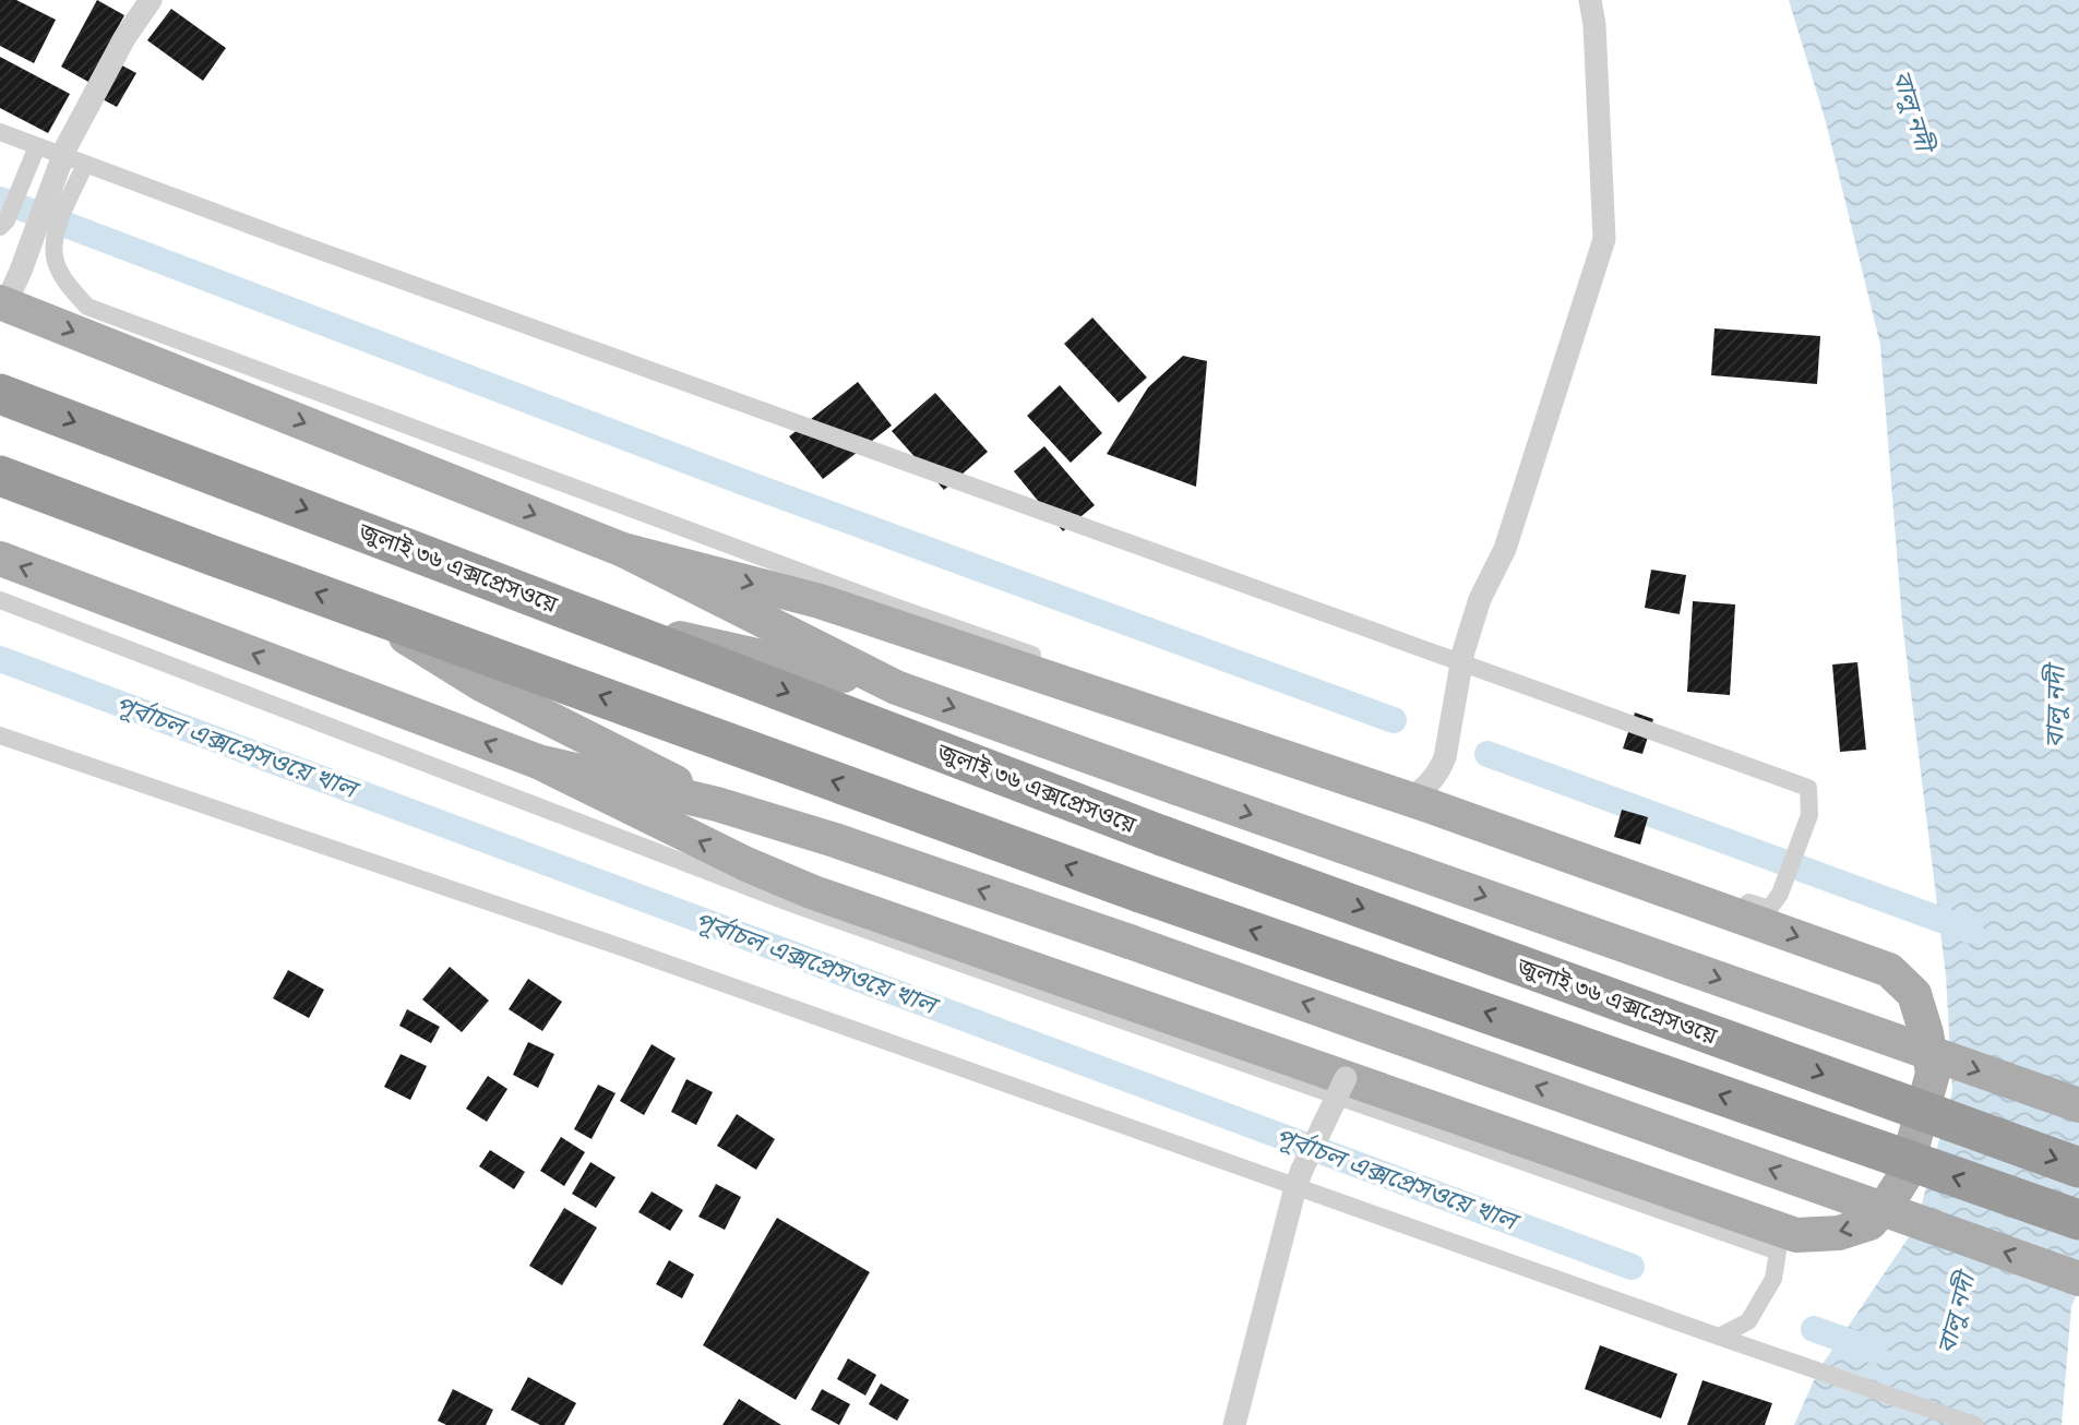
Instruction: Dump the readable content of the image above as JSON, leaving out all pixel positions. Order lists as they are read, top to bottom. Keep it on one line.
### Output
{"streets":{"highway":["জুলাই ৩৬ এক্সপ্রেসওয়ে"]},"water":["বালু নদী","পূর্বাচল এক্সপ্রেসওয়ে খাল"]}
